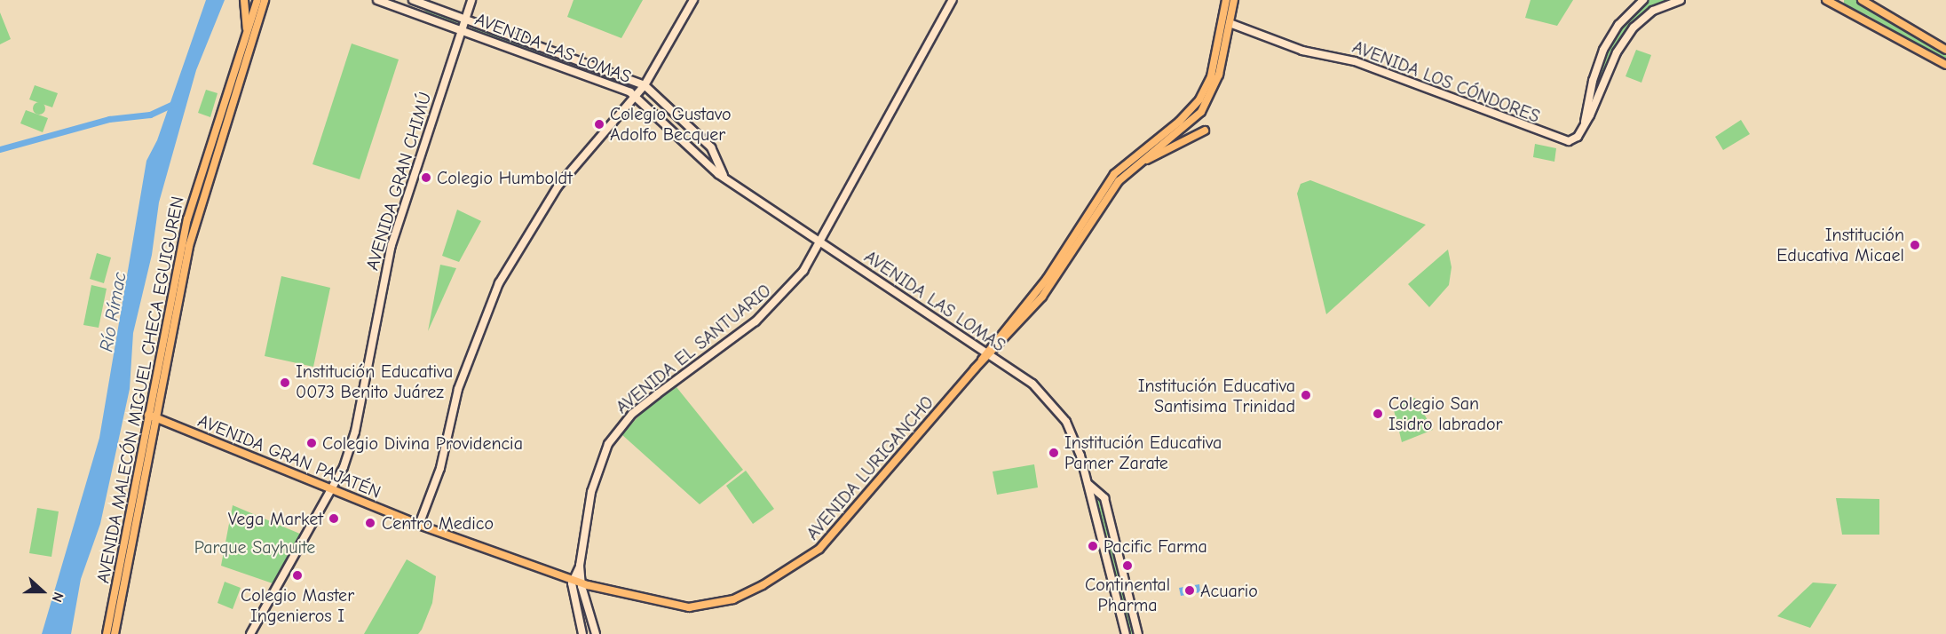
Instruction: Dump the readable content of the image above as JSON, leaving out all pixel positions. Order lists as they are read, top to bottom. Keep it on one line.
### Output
{"streets":{"main road":["AVENIDA MALECÓN MIGUEL CHECA EGUIGUREN","AVENIDA GRAN PAJATÉN","AVENIDA LURIGANCHO"],"street":["AVENIDA LAS LOMAS","AVENIDA LOS CÓNDORES","AVENIDA GRAN CHIMÚ","AVENIDA EL SANTUARIO"]},"crossings":[["AVENIDA LAS LOMAS","AVENIDA GRAN CHIMÚ"],["AVENIDA LAS LOMAS","AVENIDA EL SANTUARIO"],["AVENIDA LAS LOMAS","AVENIDA LURIGANCHO"],["AVENIDA LOS CÓNDORES","AVENIDA LURIGANCHO"],["AVENIDA GRAN CHIMÚ","AVENIDA GRAN PAJATÉN"],["AVENIDA EL SANTUARIO","AVENIDA GRAN PAJATÉN"],["AVENIDA EL SANTUARIO","AVENIDA LURIGANCHO"],["AVENIDA MALECÓN MIGUEL CHECA EGUIGUREN","AVENIDA GRAN PAJATÉN"],["AVENIDA GRAN PAJATÉN","AVENIDA LURIGANCHO"]],"water":["Río Rímac"],"parks":["Parque Sayhuite"],"places":["Colegio Gustavo Adolfo Becquer","Colegio Humboldt","Institución Educativa Micael","Institución Educativa 0073 Benito Juárez","Institución Educativa Santisima Trinidad","Colegio San Isidro labrador","Colegio Divina Providencia","Institución Educativa Pamer Zarate","Vega Market","Centro Medico","Pacific Farma","Continental Pharma","Colegio Master Ingenieros I","Acuario"],"north":"right"}
